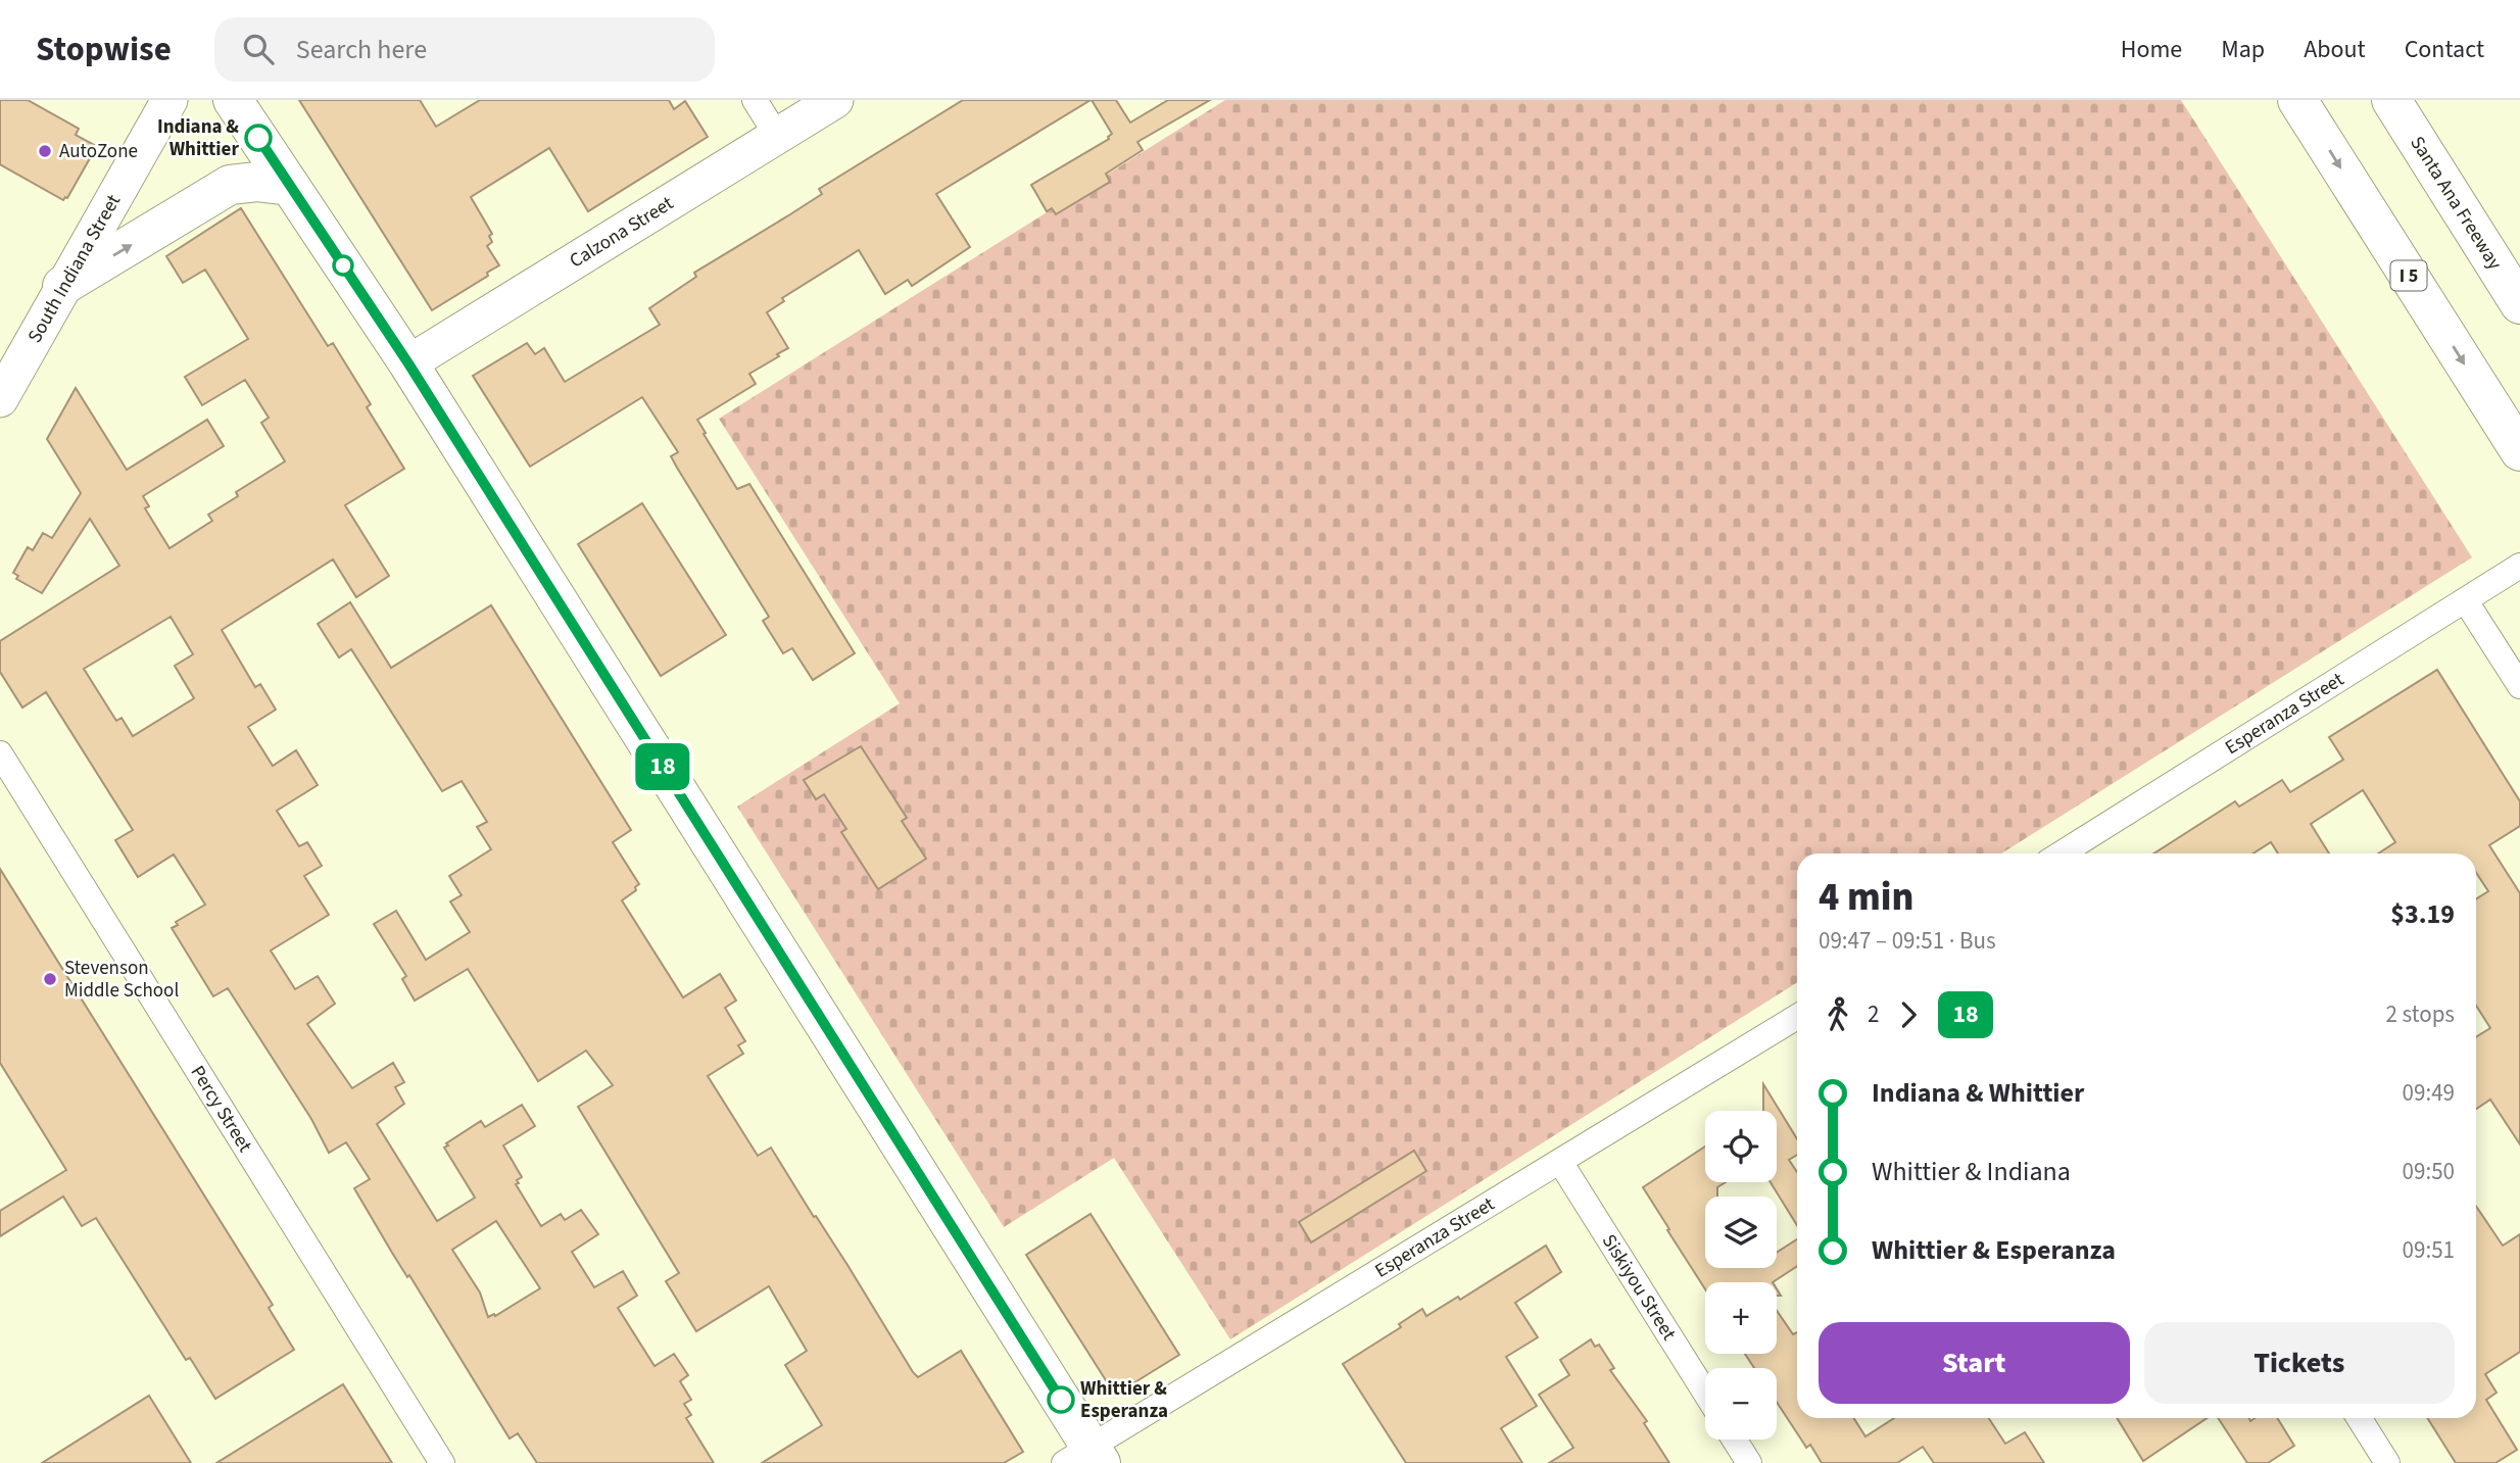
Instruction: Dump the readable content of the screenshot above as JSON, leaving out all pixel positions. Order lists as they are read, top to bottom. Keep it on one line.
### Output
{"streets":{"main road":["Santa Ana Freeway","I 5"],"street":["Calzona Street","South Indiana Street","Esperanza Street","Percy Street","Siskiyou Street"]},"crossings":[["Esperanza Street","Siskiyou Street"]],"places":["Indiana & Whittier","AutoZone","Stevenson Middle School","Whittier & Esperanza"],"lines":["bus line 18"],"page":{"header":"Stopwise","search":"Search here","nav":["Home","Map","About","Contact"],"on_map":"18","heading":["4 min","09:47 – 09:51 · Bus","$3.19"],"legs":["2","18","2 stops"],"list":[{"name":"Indiana & Whittier","value":"09:49"},{"name":"Whittier & Indiana","value":"09:50"},{"name":"Whittier & Esperanza","value":"09:51"}],"map_buttons":["+","−"],"buttons":["Start","Tickets"]}}
